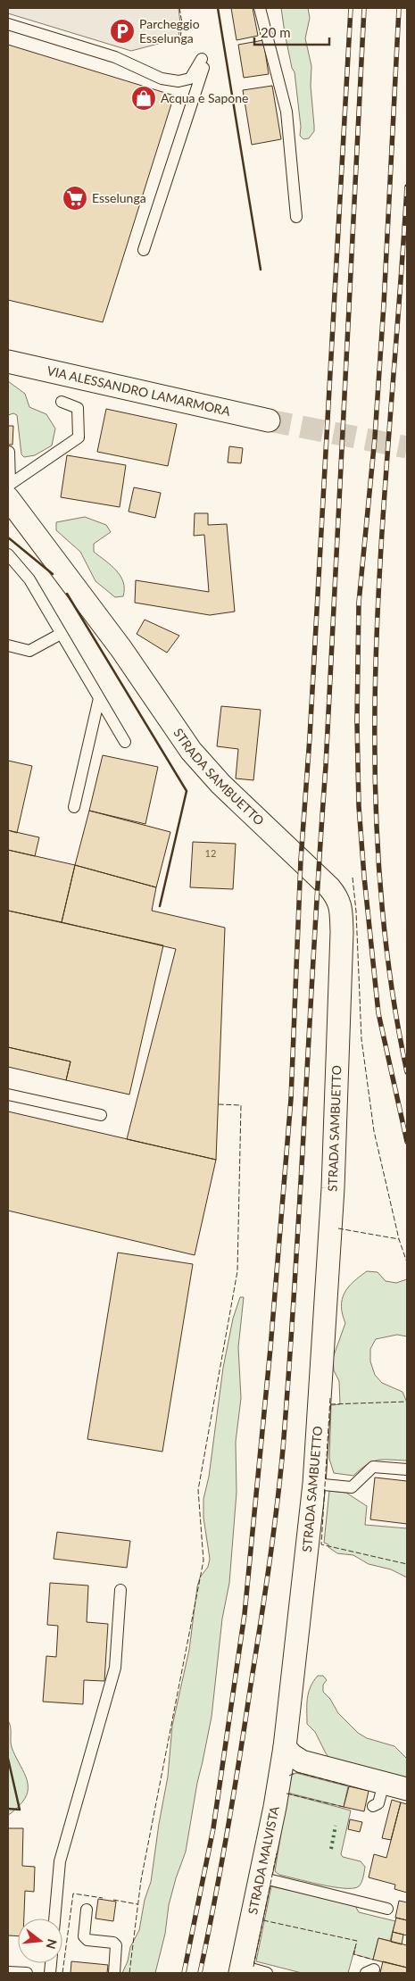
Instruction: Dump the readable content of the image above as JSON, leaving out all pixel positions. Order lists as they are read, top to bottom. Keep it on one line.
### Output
{"streets":{"street":["VIA ALESSANDRO LAMARMORA","STRADA SAMBUETTO","STRADA MALVISTA"]},"crossings":[["STRADA SAMBUETTO","STRADA MALVISTA"]],"places":{"parking":["Parcheggio Esselunga"],"shop":["Acqua e Sapone"],"supermarket":["Esselunga"]},"house_numbers":["12"],"scale_bar":"20 m","north":"right"}
